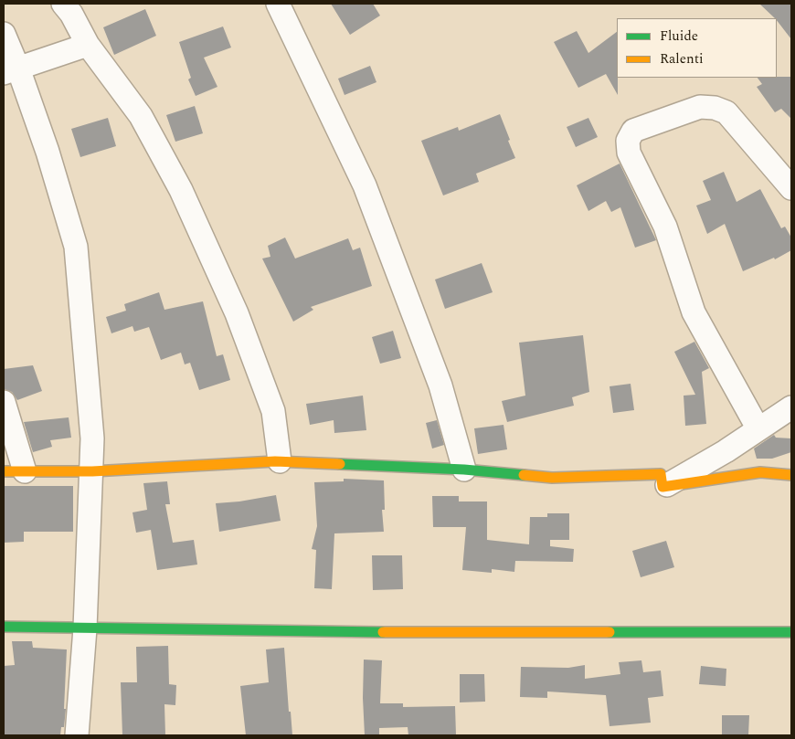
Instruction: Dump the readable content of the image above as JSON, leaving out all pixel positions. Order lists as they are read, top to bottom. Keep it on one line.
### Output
{"legend":["Fluide","Ralenti"]}
